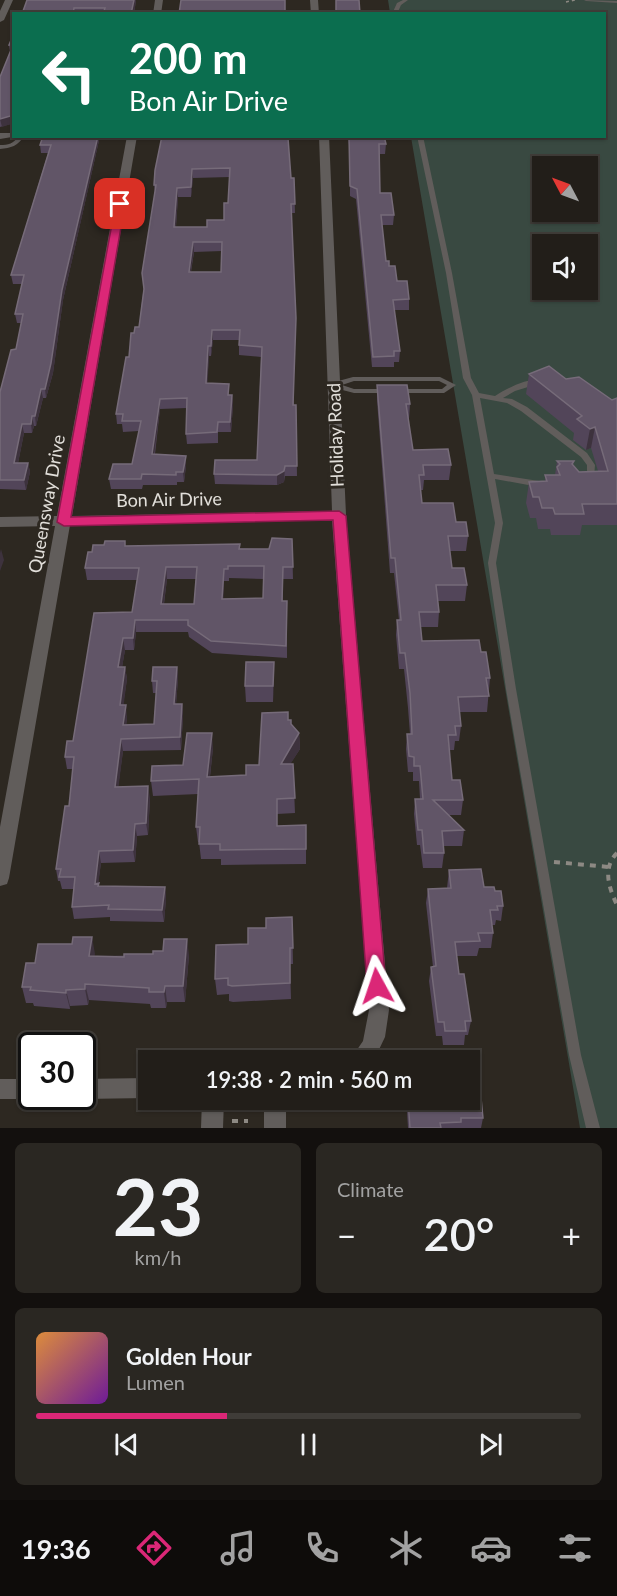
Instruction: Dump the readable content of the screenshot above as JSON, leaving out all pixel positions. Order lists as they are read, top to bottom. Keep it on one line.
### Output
{"streets":{"street":["Holiday Road","Bon Air Drive","Queensway Drive"]},"crossings":[["Holiday Road","Bon Air Drive"],["Bon Air Drive","Queensway Drive"]],"north":"top left","page":{"turn":["200 m","Bon Air Drive"],"limit":"30","trip":"19:38 · 2 min · 560 m","tile":[["23","km/h"],"Climate"],"heat":["−","20°","+"],"song":["Golden Hour","Lumen"],"tabs":"19:36"}}
